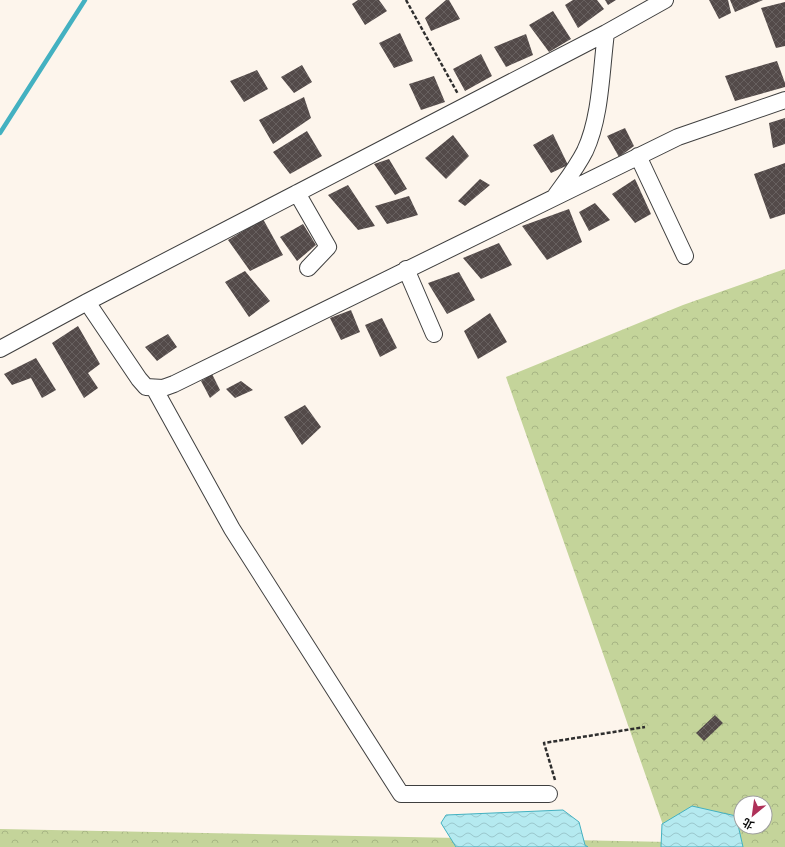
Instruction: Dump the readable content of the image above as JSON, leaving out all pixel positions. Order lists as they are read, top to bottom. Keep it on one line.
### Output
{"north":"bottom left"}
